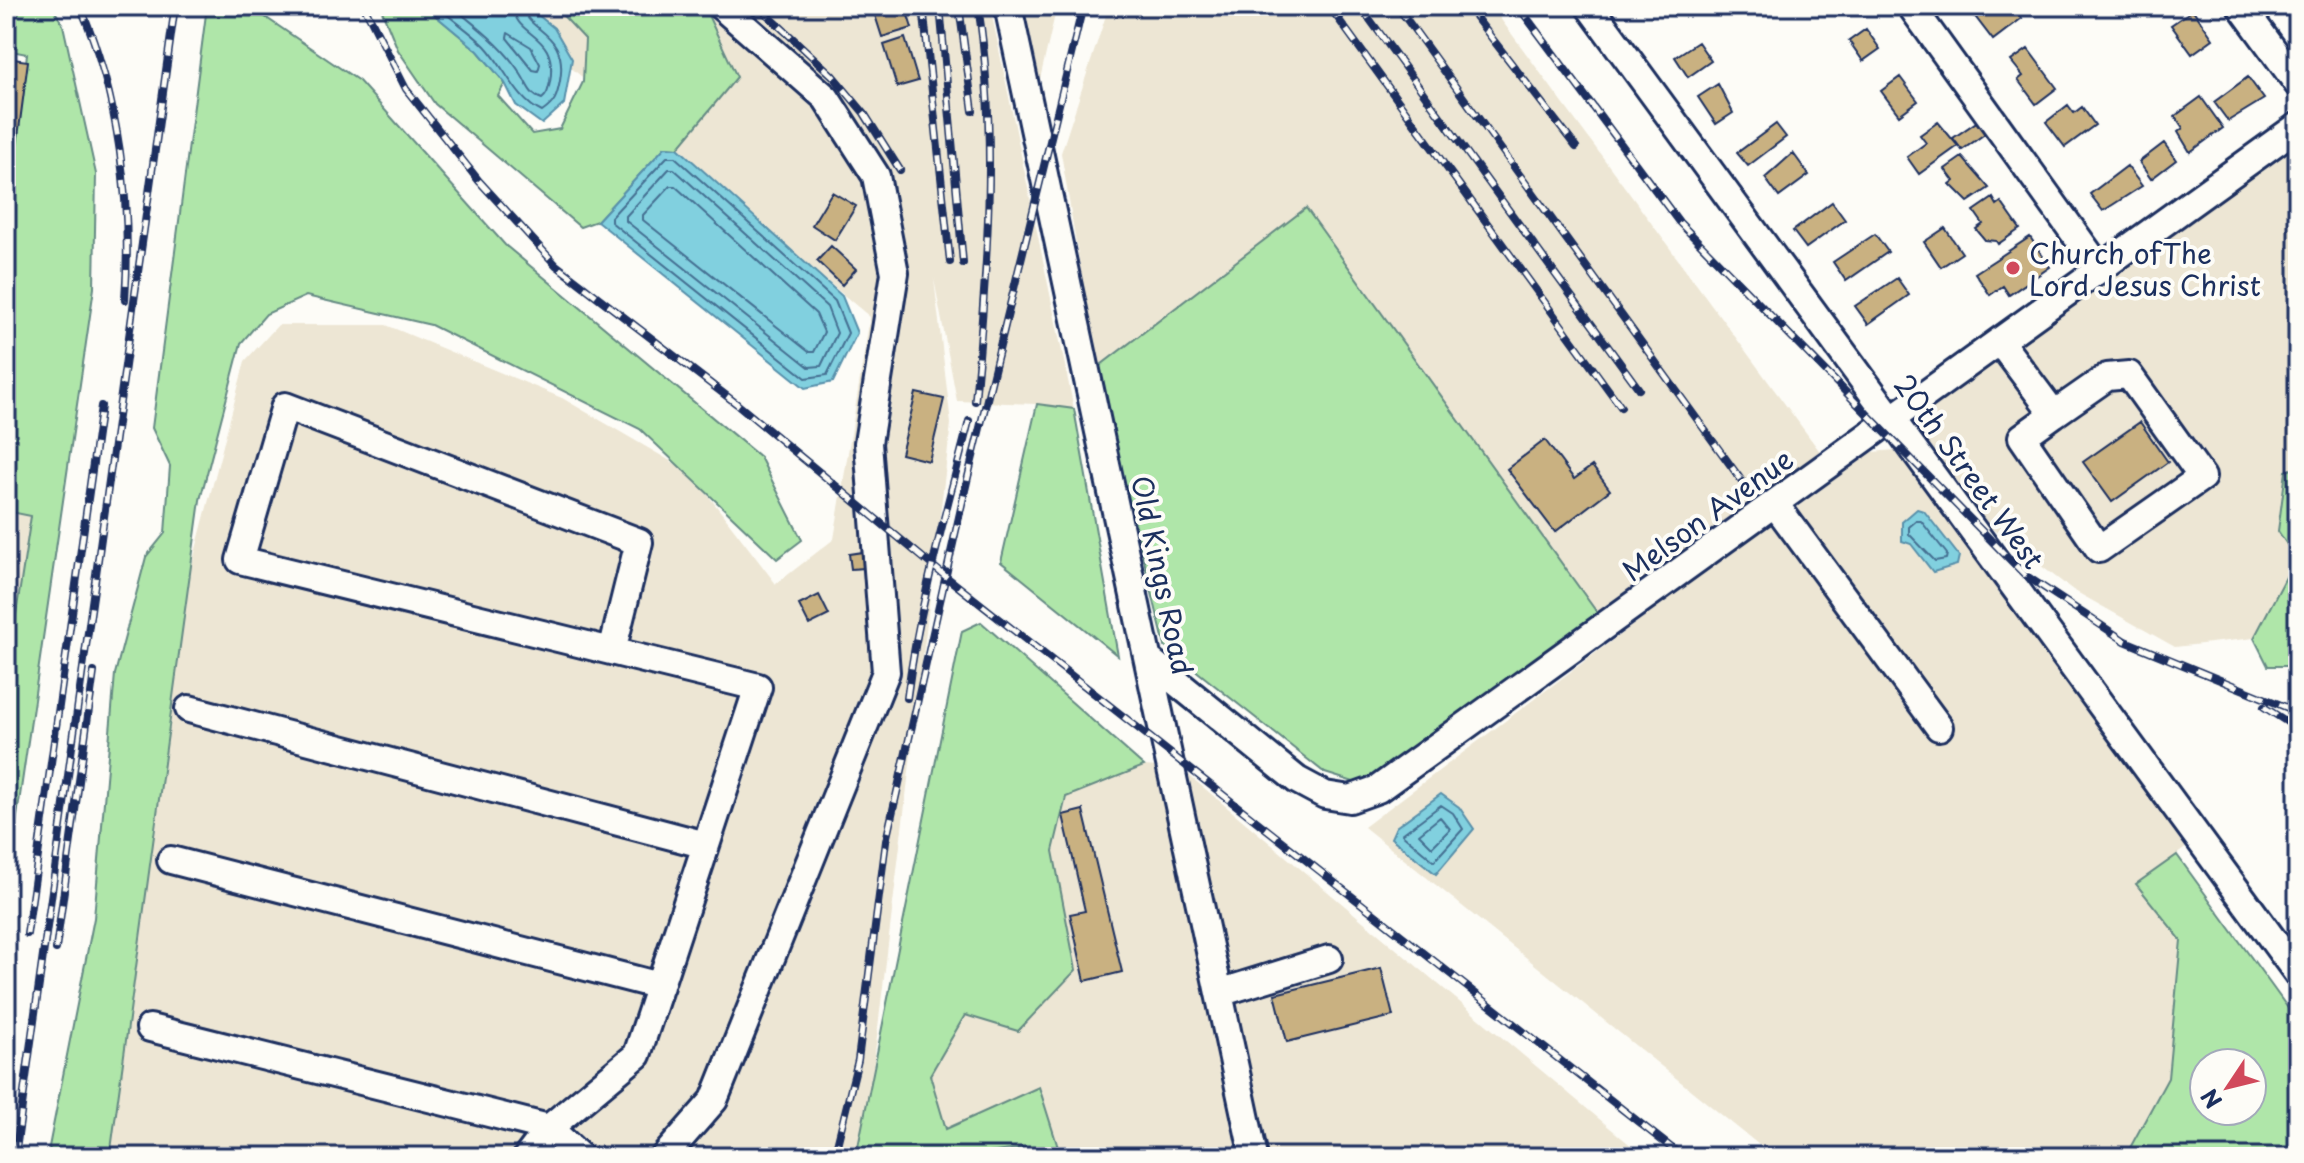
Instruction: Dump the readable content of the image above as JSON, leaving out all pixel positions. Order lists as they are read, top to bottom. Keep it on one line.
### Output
{"streets":{"street":["20th Street West","Melson Avenue","Old Kings Road"]},"crossings":[["20th Street West","Melson Avenue"],["Melson Avenue","Old Kings Road"]],"places":["Church ofThe Lord Jesus Christ"],"north":"bottom left"}
